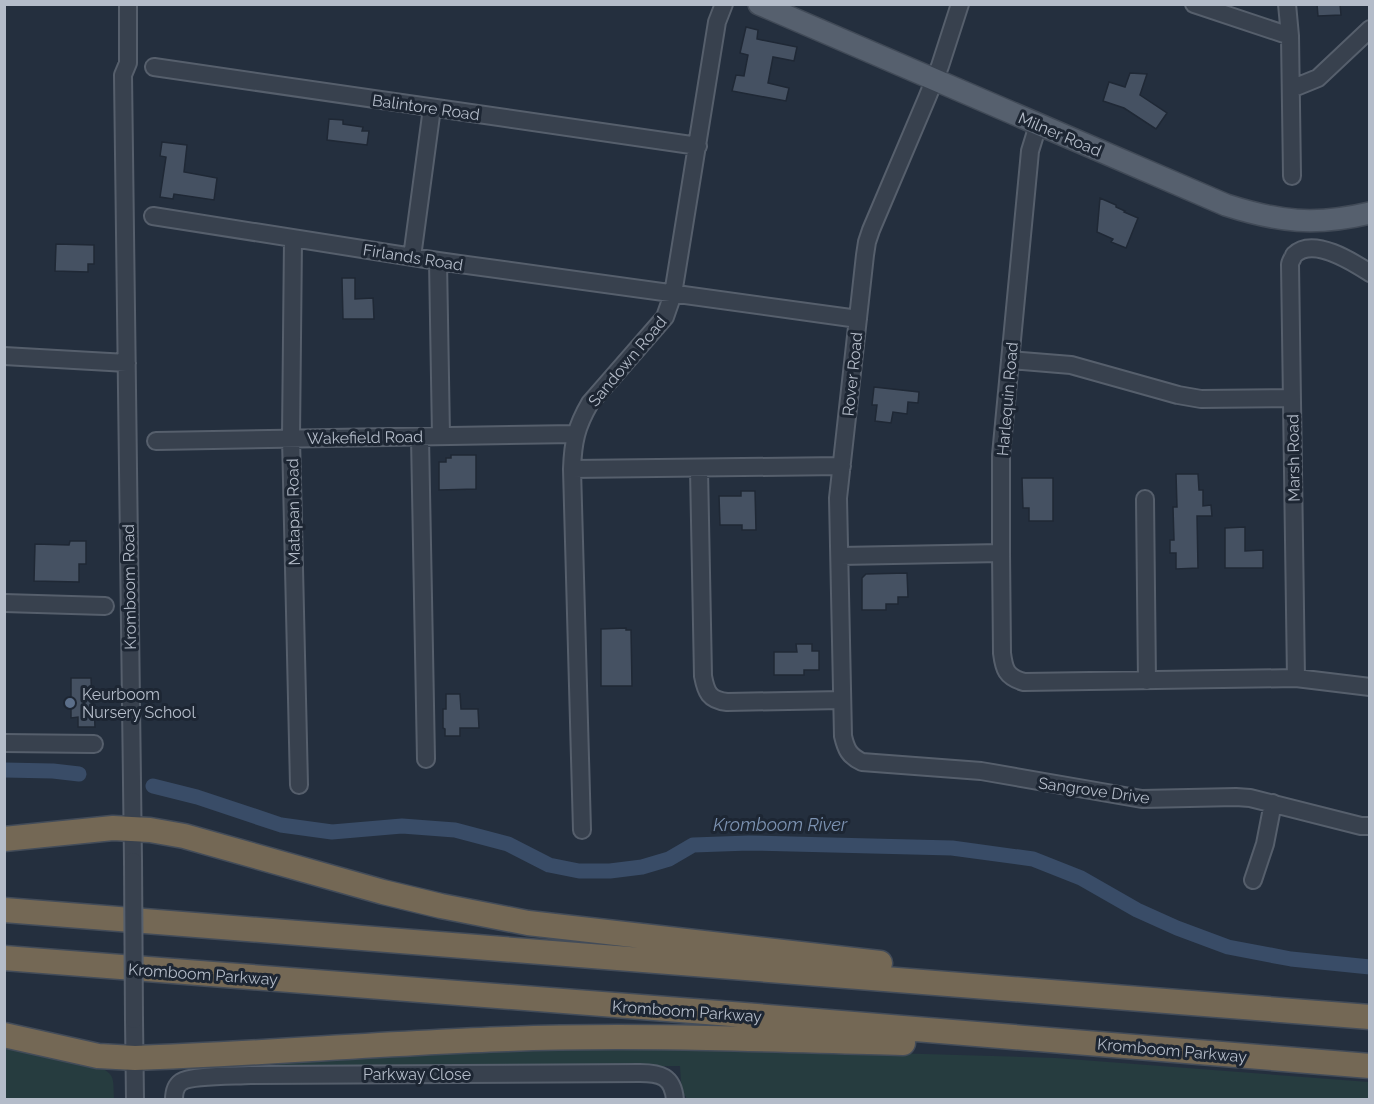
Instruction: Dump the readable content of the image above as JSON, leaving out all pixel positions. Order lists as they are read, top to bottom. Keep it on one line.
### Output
{"streets":{"highway":["Kromboom Parkway"],"main road":["Milner Road"],"street":["Balintore Road","Firlands Road","Sandown Road","Rover Road","Harlequin Road","Wakefield Road","Marsh Road","Matapan Road","Kromboom Road","Sangrove Drive","Parkway Close"]},"crossings":[["Balintore Road","Sandown Road"],["Milner Road","Rover Road"],["Milner Road","Harlequin Road"],["Firlands Road","Sandown Road"],["Firlands Road","Rover Road"],["Firlands Road","Matapan Road"],["Sandown Road","Wakefield Road"],["Rover Road","Sangrove Drive"],["Wakefield Road","Matapan Road"]],"water":["Kromboom River"],"places":["Keurboom Nursery School"]}
